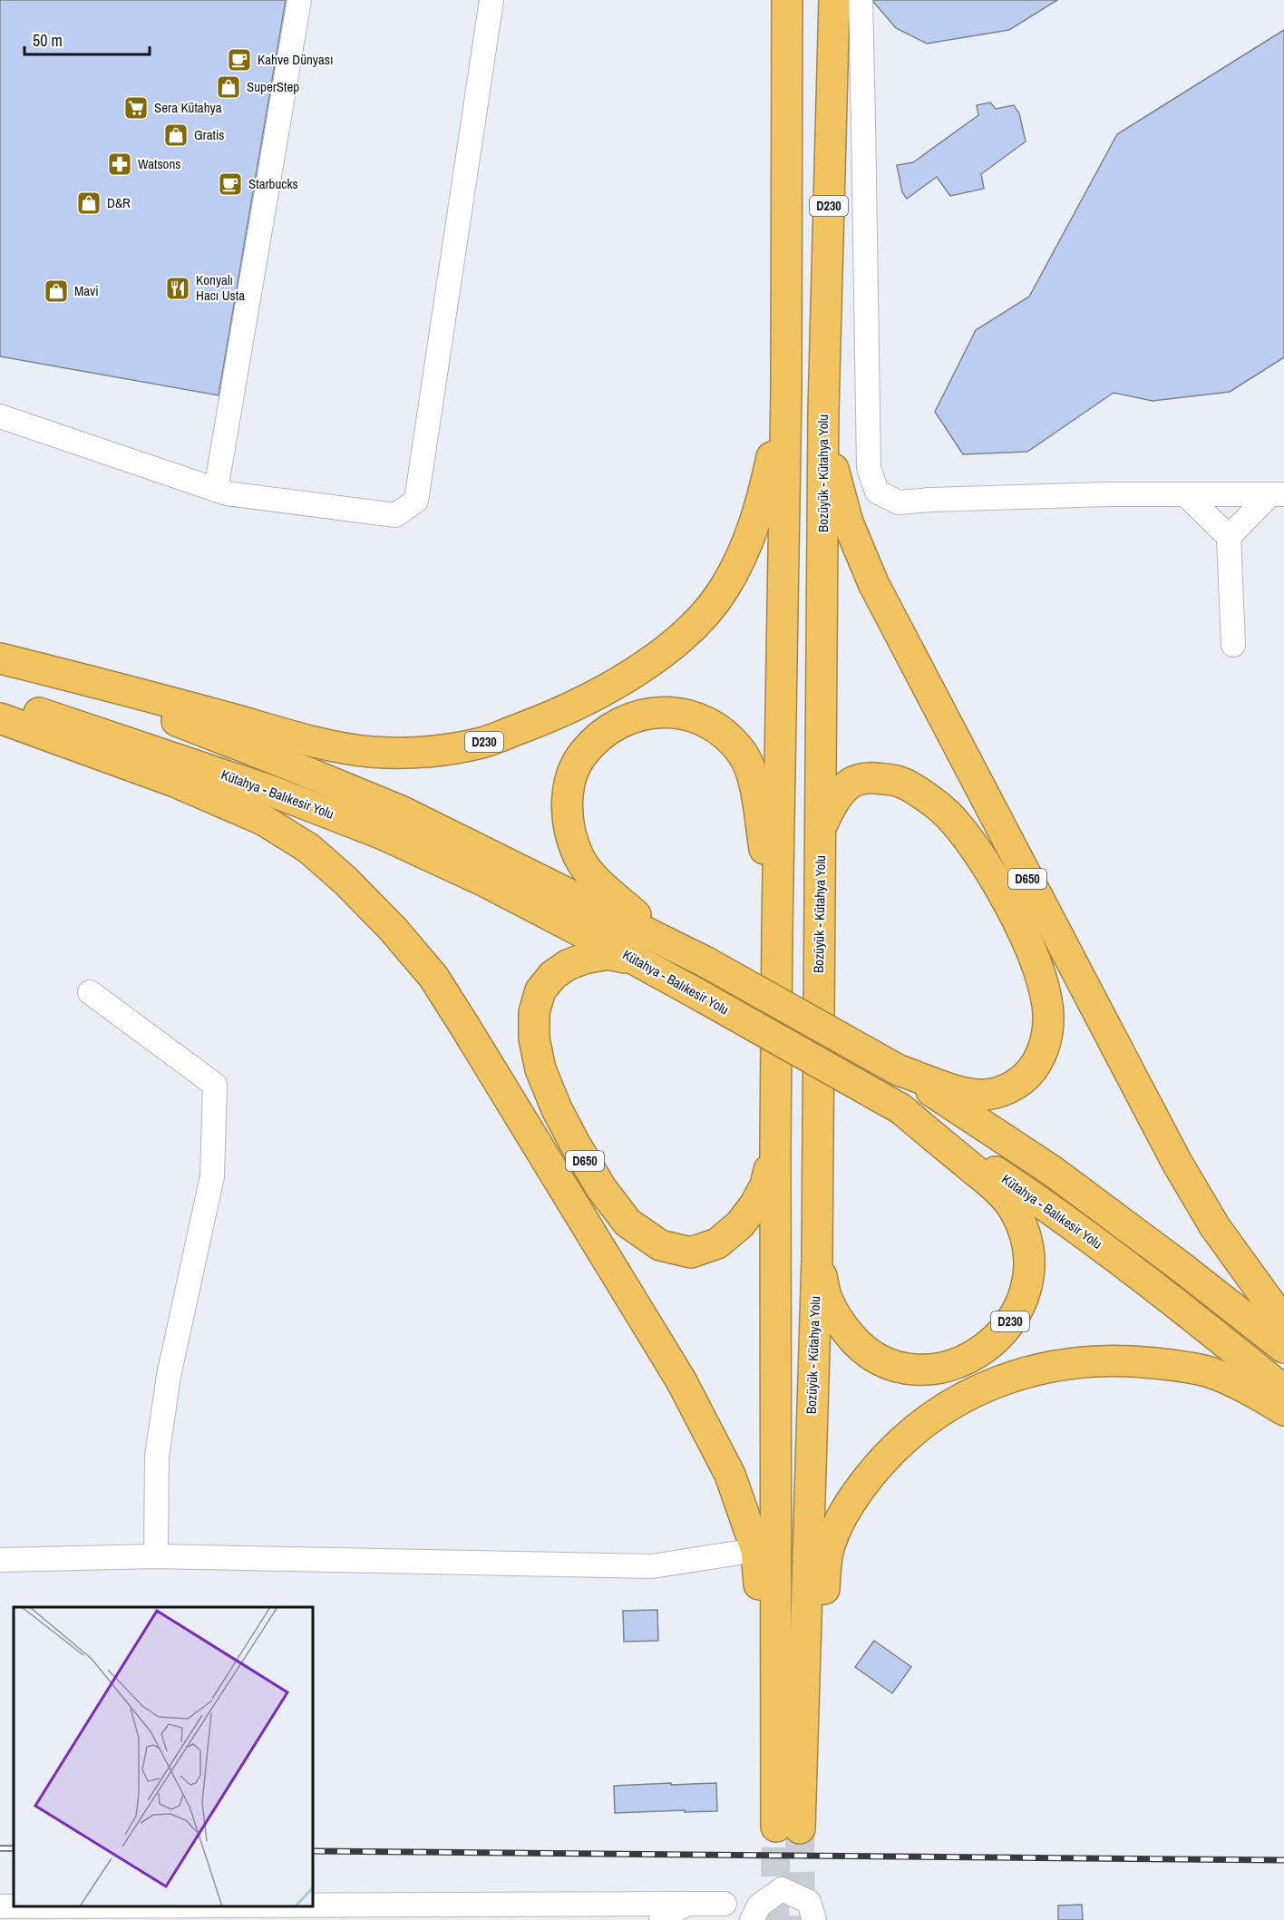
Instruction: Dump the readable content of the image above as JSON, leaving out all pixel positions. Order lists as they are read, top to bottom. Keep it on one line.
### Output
{"streets":{"highway":["D230","Bozüyük - Kütahya Yolu","Kütahya - Balıkesir Yolu","D650"]},"crossings":[["D230","Bozüyük - Kütahya Yolu"],["D230","Kütahya - Balıkesir Yolu"],["D230","D650"],["Bozüyük - Kütahya Yolu","D650"],["Kütahya - Balıkesir Yolu","D650"]],"places":{"cafe":["Kahve Dünyası","Starbucks"],"shop":["SuperStep","Gratis","D&R","Mavi"],"supermarket":["Sera Kütahya"],"pharmacy":["Watsons"],"restaurant":["Konyalı Hacı Usta"]},"scale_bar":"50 m"}
